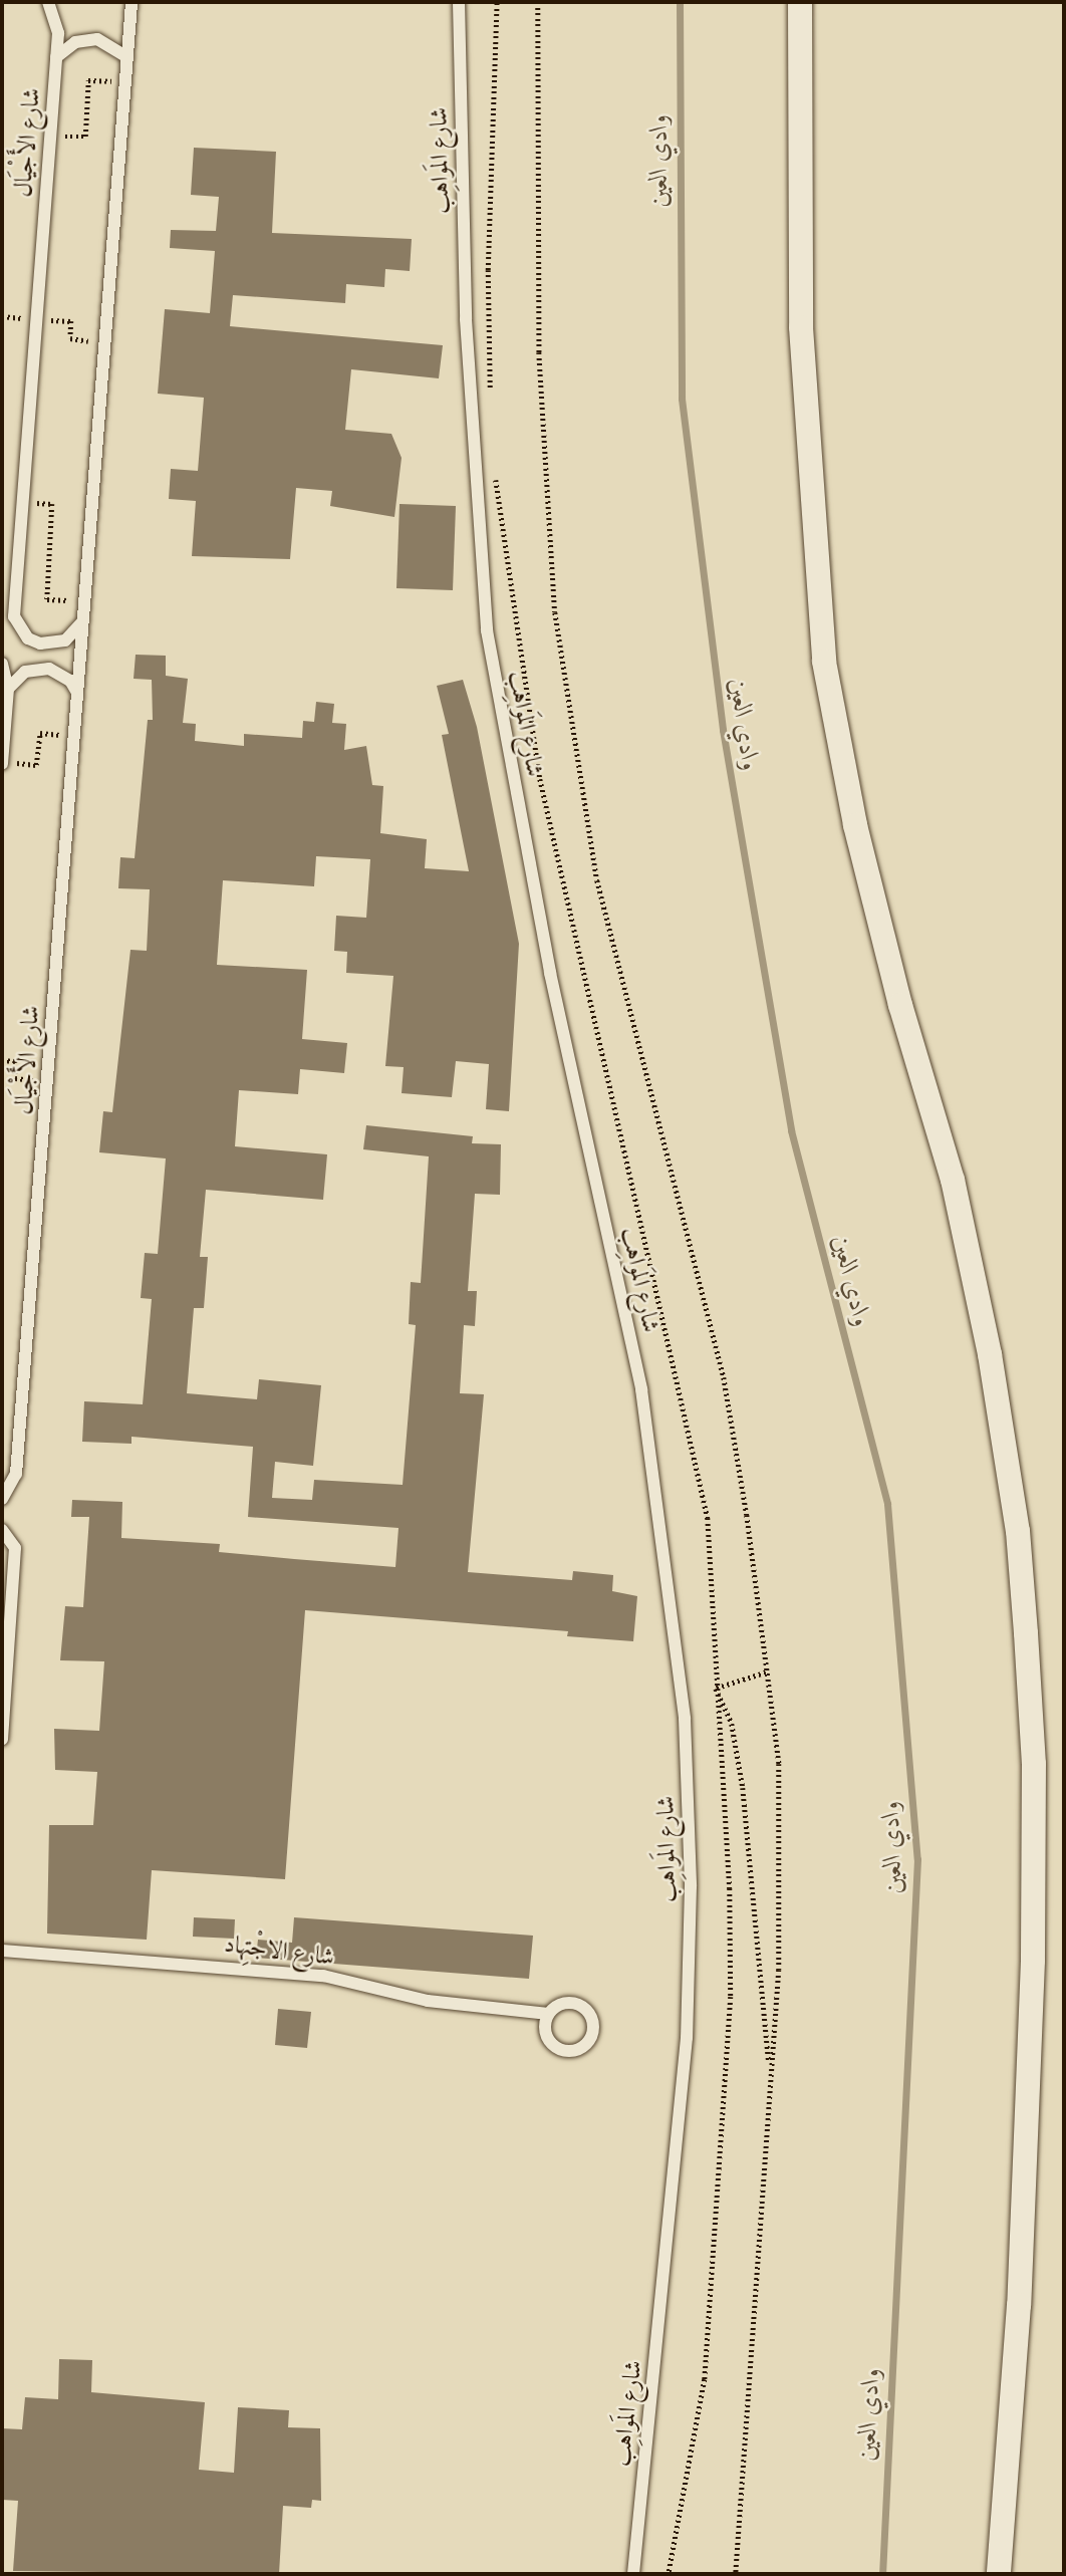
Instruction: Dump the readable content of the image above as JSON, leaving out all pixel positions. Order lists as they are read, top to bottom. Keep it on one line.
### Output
{"streets":{"lane":["شارع الأَجْيَال","شارع المَواهِب","شارع الاجْتِهاد"]},"water":["وادي العين"]}
